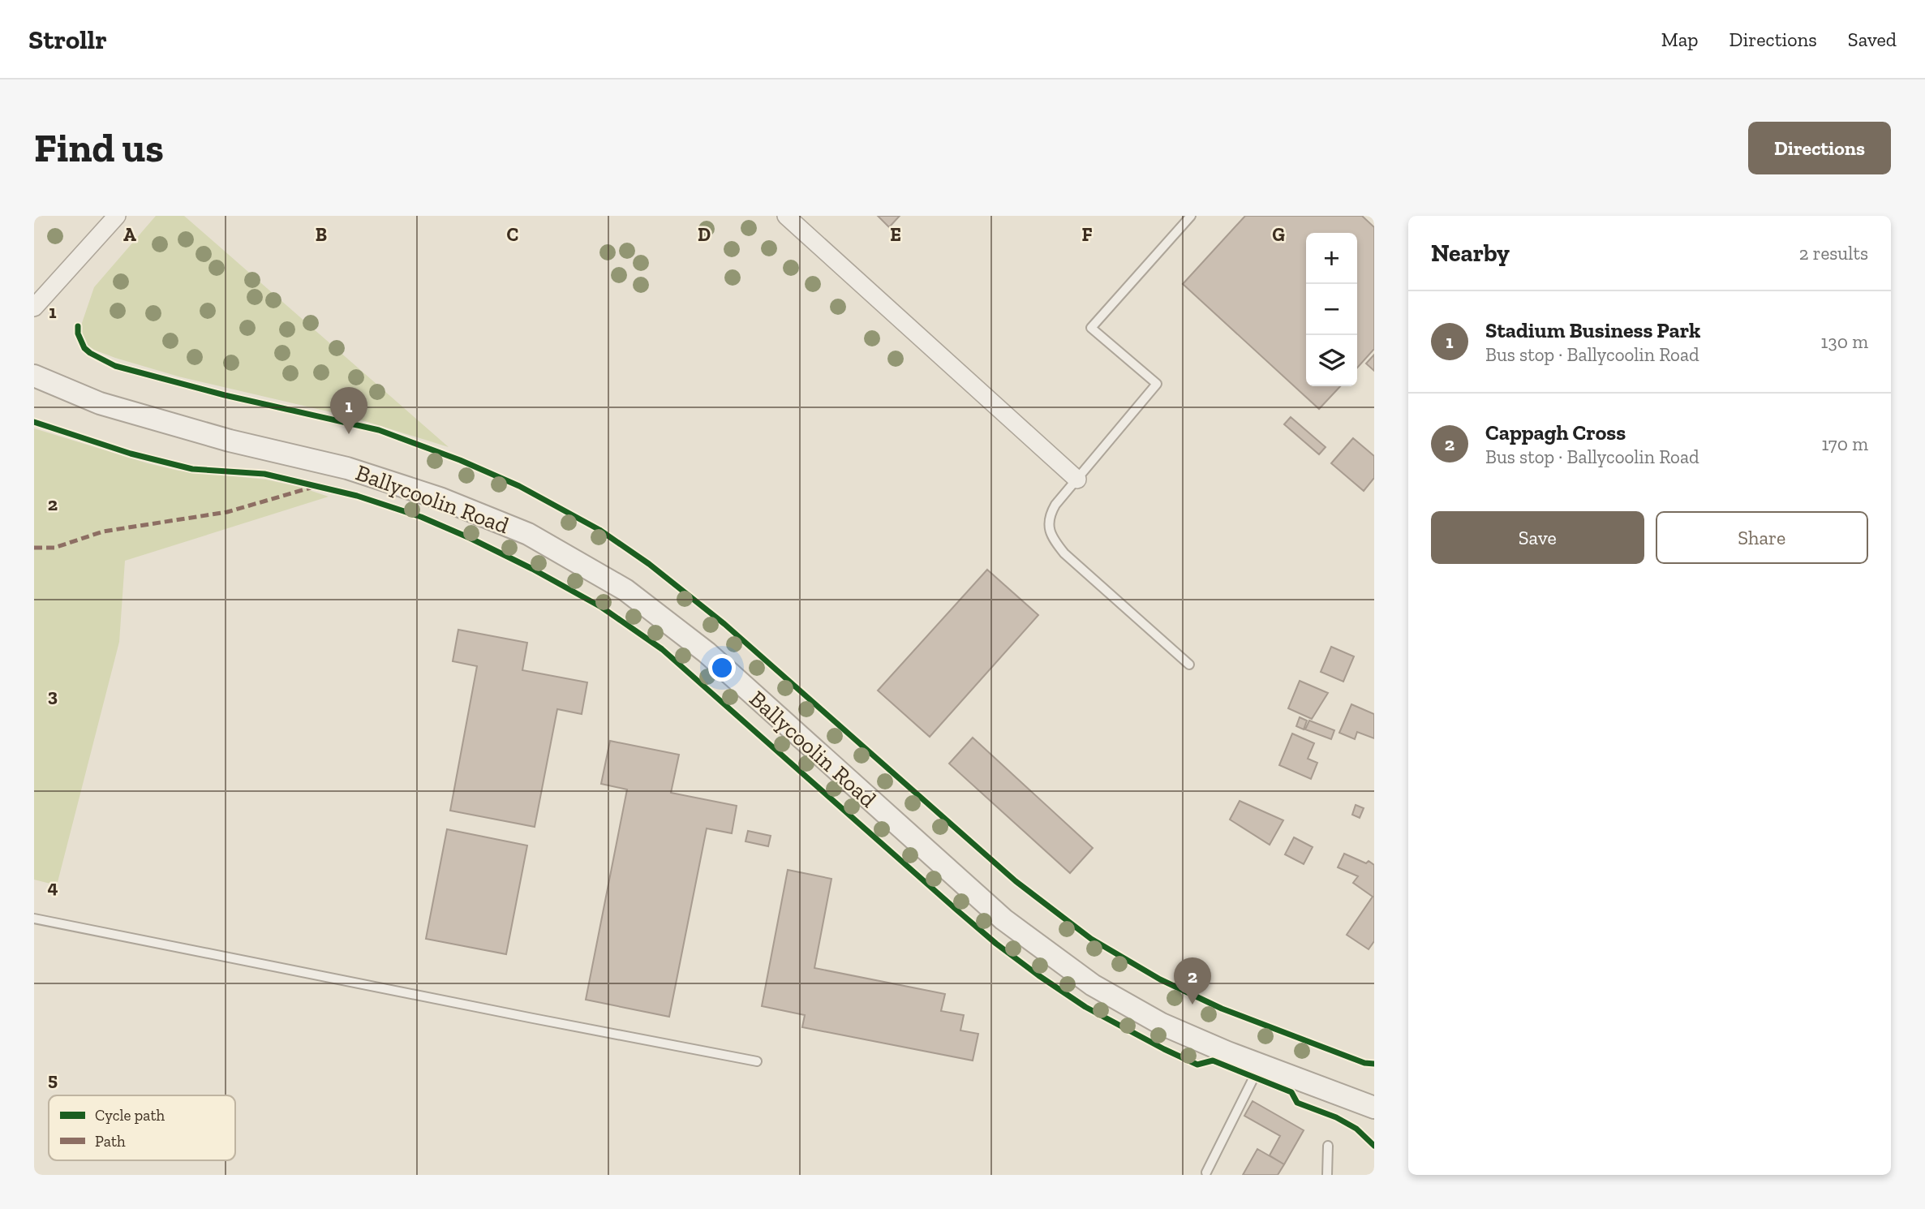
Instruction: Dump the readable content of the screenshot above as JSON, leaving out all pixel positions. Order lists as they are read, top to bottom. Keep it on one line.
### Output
{"streets":{"street":["Ballycoolin Road"]},"legend":["Cycle path","Path"],"page":{"header":"Strollr","nav":["Map","Directions","Saved"],"buttons":["Directions",["Save","Share"]],"title":"Find us","heading":["Nearby","2 results"],"map_buttons":["+","−"],"list":[{"mark":"1","name":"Stadium Business Park","note":"Bus stop · Ballycoolin Road","value":"130 m"},{"mark":"2","name":"Cappagh Cross","note":"Bus stop · Ballycoolin Road","value":"170 m"}],"pins":["1","2"]},"grid":{"columns":["A","B","C","D","E","F","G"],"rows":["1","2","3","4","5"]}}
